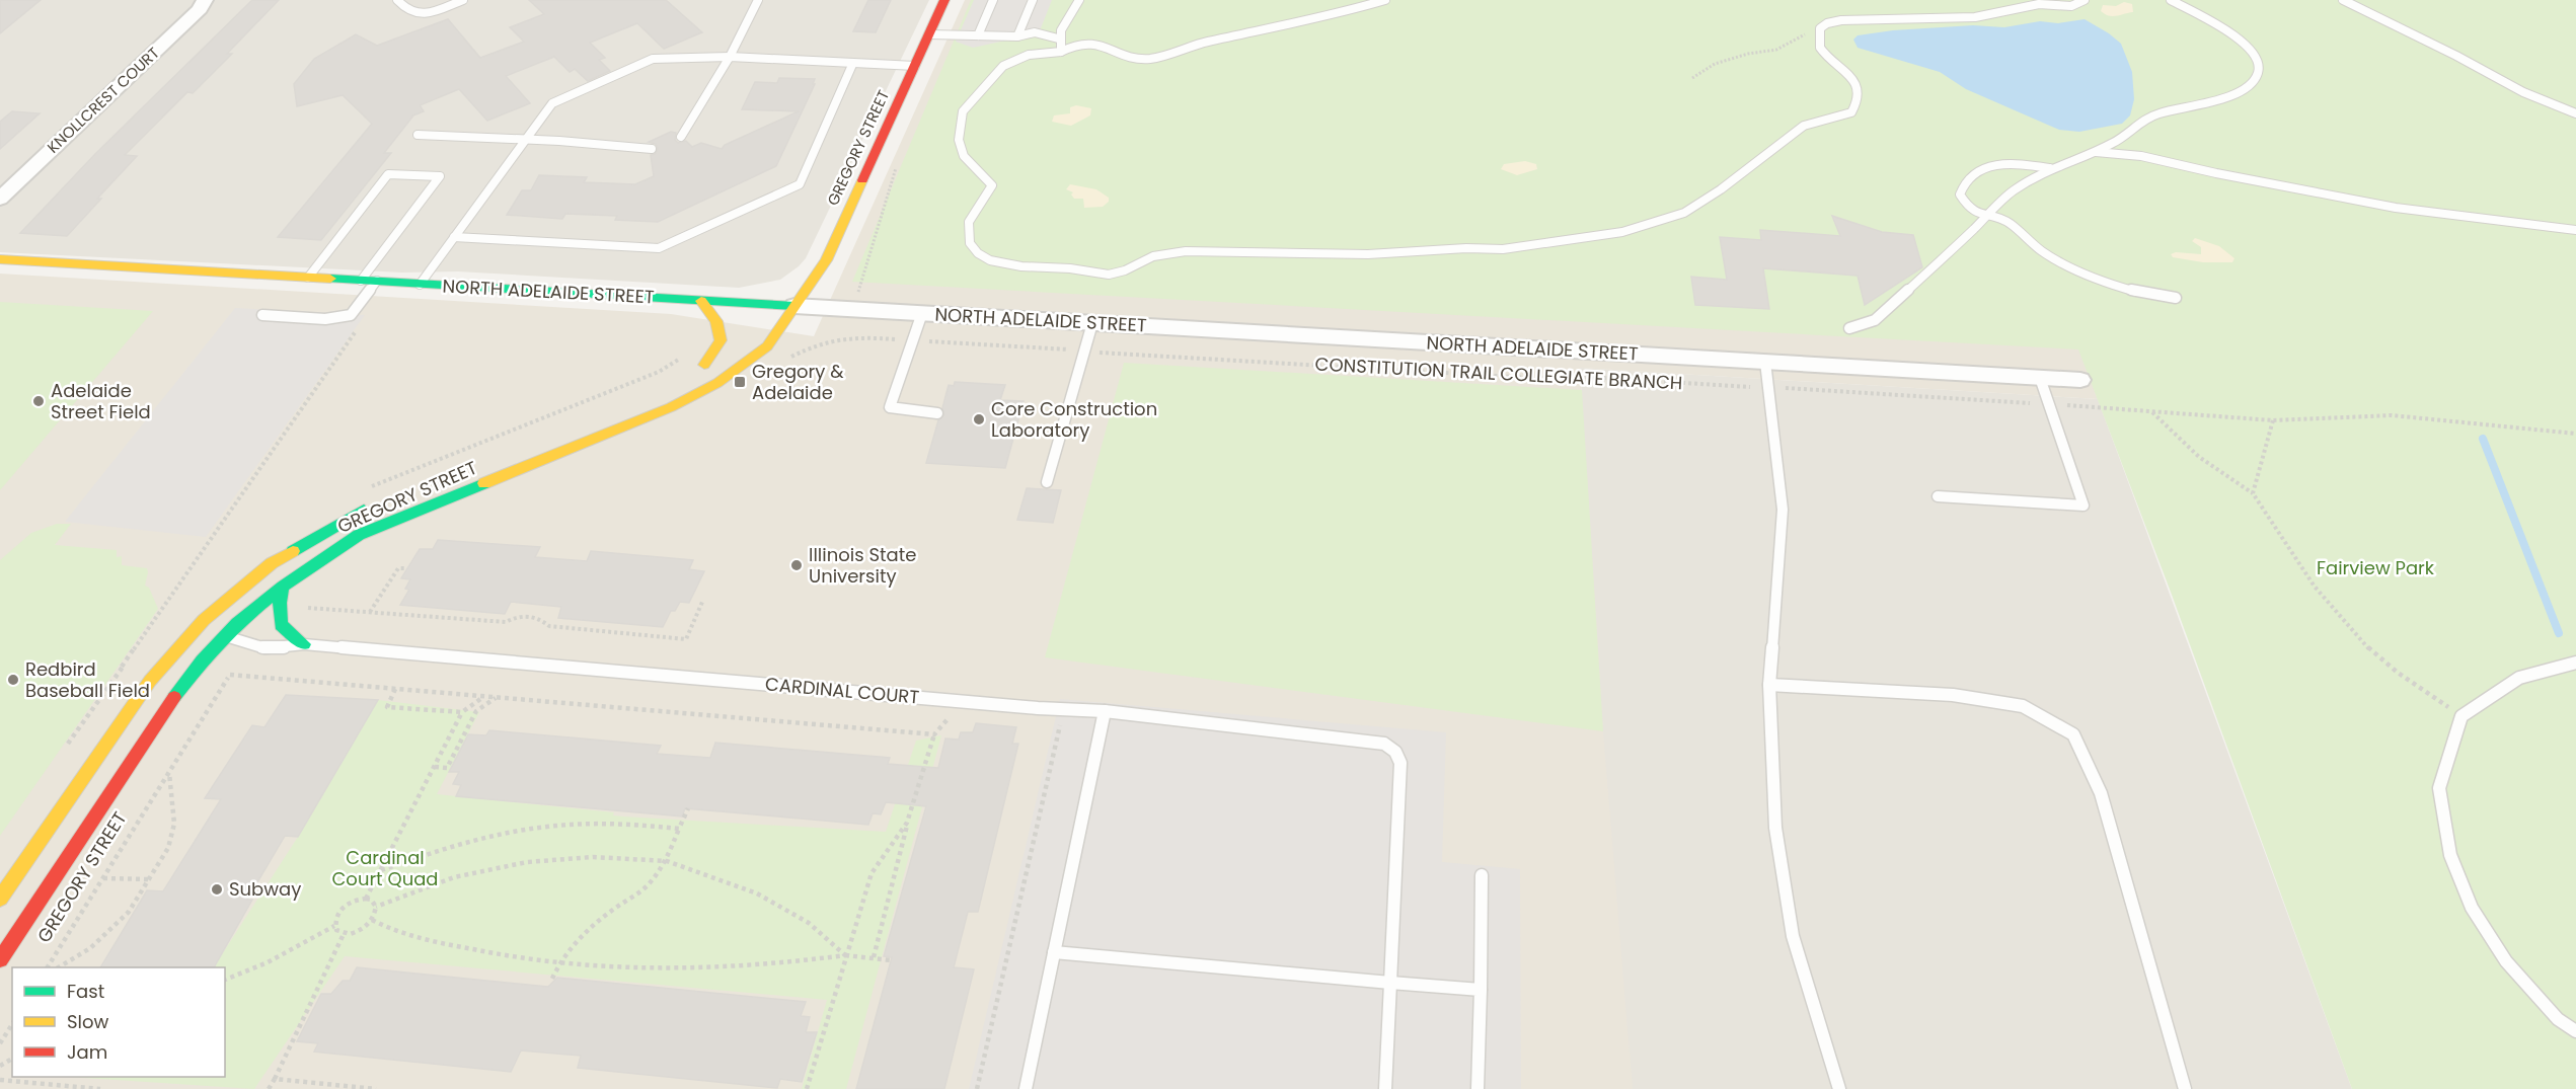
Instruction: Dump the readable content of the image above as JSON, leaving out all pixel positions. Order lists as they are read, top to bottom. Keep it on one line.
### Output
{"streets":{"main road":["GREGORY STREET","NORTH ADELAIDE STREET"],"street":["KNOLLCREST COURT"],"lane":["CARDINAL COURT"],"path":["CONSTITUTION TRAIL COLLEGIATE BRANCH"]},"crossings":[["GREGORY STREET","NORTH ADELAIDE STREET"],["GREGORY STREET","CARDINAL COURT"]],"parks":["Fairview Park","Cardinal Court Quad"],"places":{"transit":["Gregory & Adelaide"],"other":["Adelaide Street Field","Core Construction Laboratory","Illinois State University","Redbird Baseball Field","Subway"]},"legend":["Fast","Slow","Jam"]}
